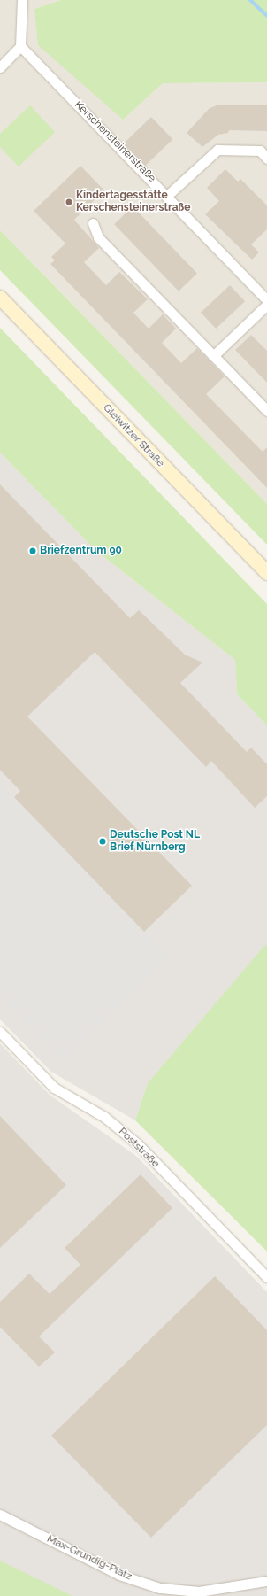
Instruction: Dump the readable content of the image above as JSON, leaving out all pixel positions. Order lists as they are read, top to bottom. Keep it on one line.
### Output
{"streets":{"main road":["Gleiwitzer Straße"],"street":["Kerschensteinerstraße","Poststraße","Max-Grundig-Platz"]},"places":["Kindertagesstätte Kerschensteinerstraße","Briefzentrum 90","Deutsche Post NL Brief Nürnberg"]}
